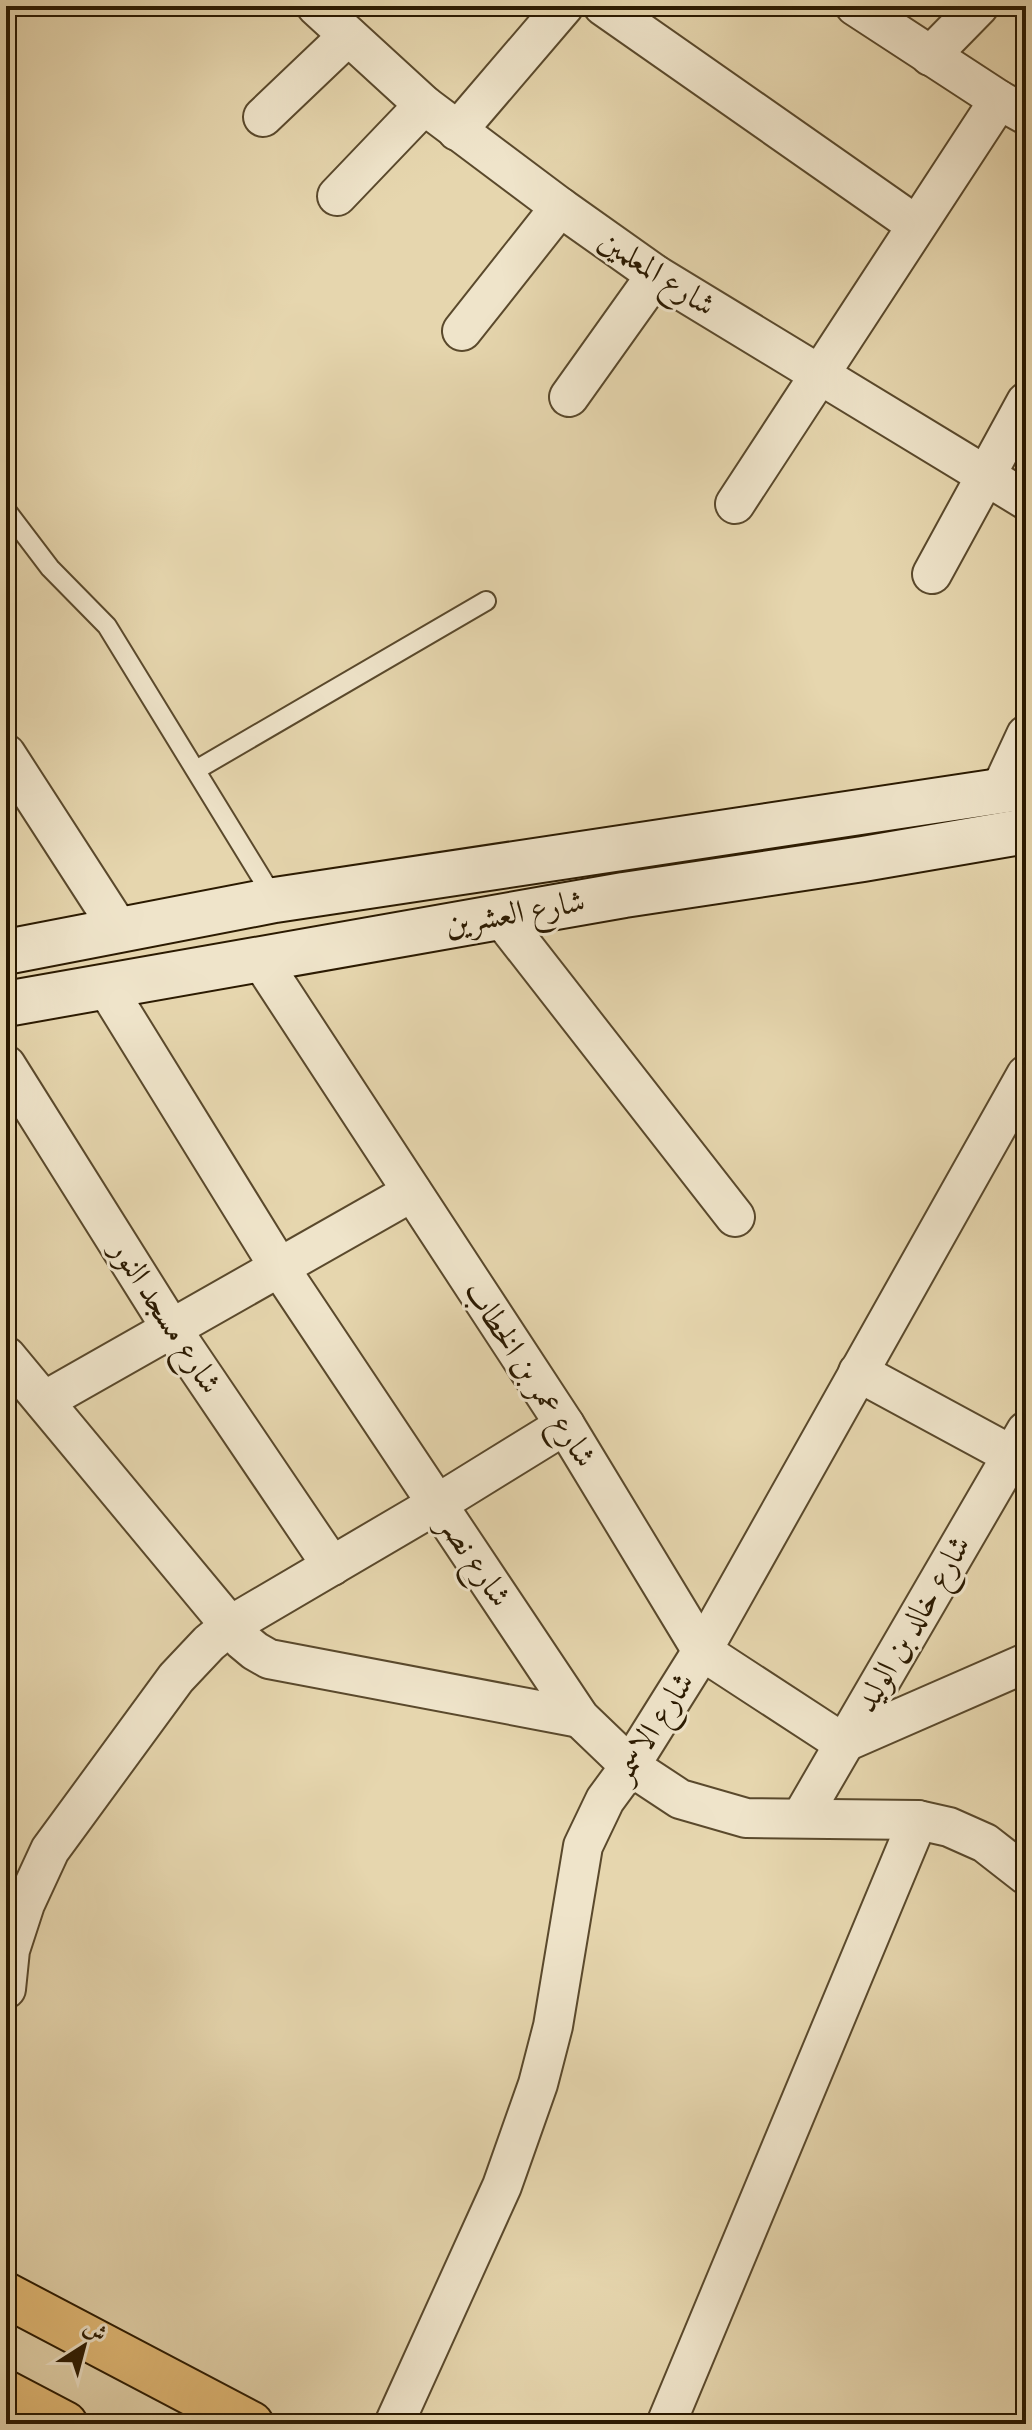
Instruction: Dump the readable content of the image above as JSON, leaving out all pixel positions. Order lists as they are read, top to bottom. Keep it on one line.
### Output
{"streets":{"main road":["شارع العشرين"],"street":["شارع المعلمين","شارع مسجد النور","شارع عمر بن الخطاب","شارع نصر","شارع خالد بن الوليد","شارع الاسمر"]},"crossings":[["شارع العشرين","شارع عمر بن الخطاب"],["شارع العشرين","شارع نصر"],["شارع عمر بن الخطاب","شارع خالد بن الوليد"],["شارع عمر بن الخطاب","شارع الاسمر"],["شارع نصر","شارع خالد بن الوليد"],["شارع نصر","شارع الاسمر"]],"north":"top right"}
